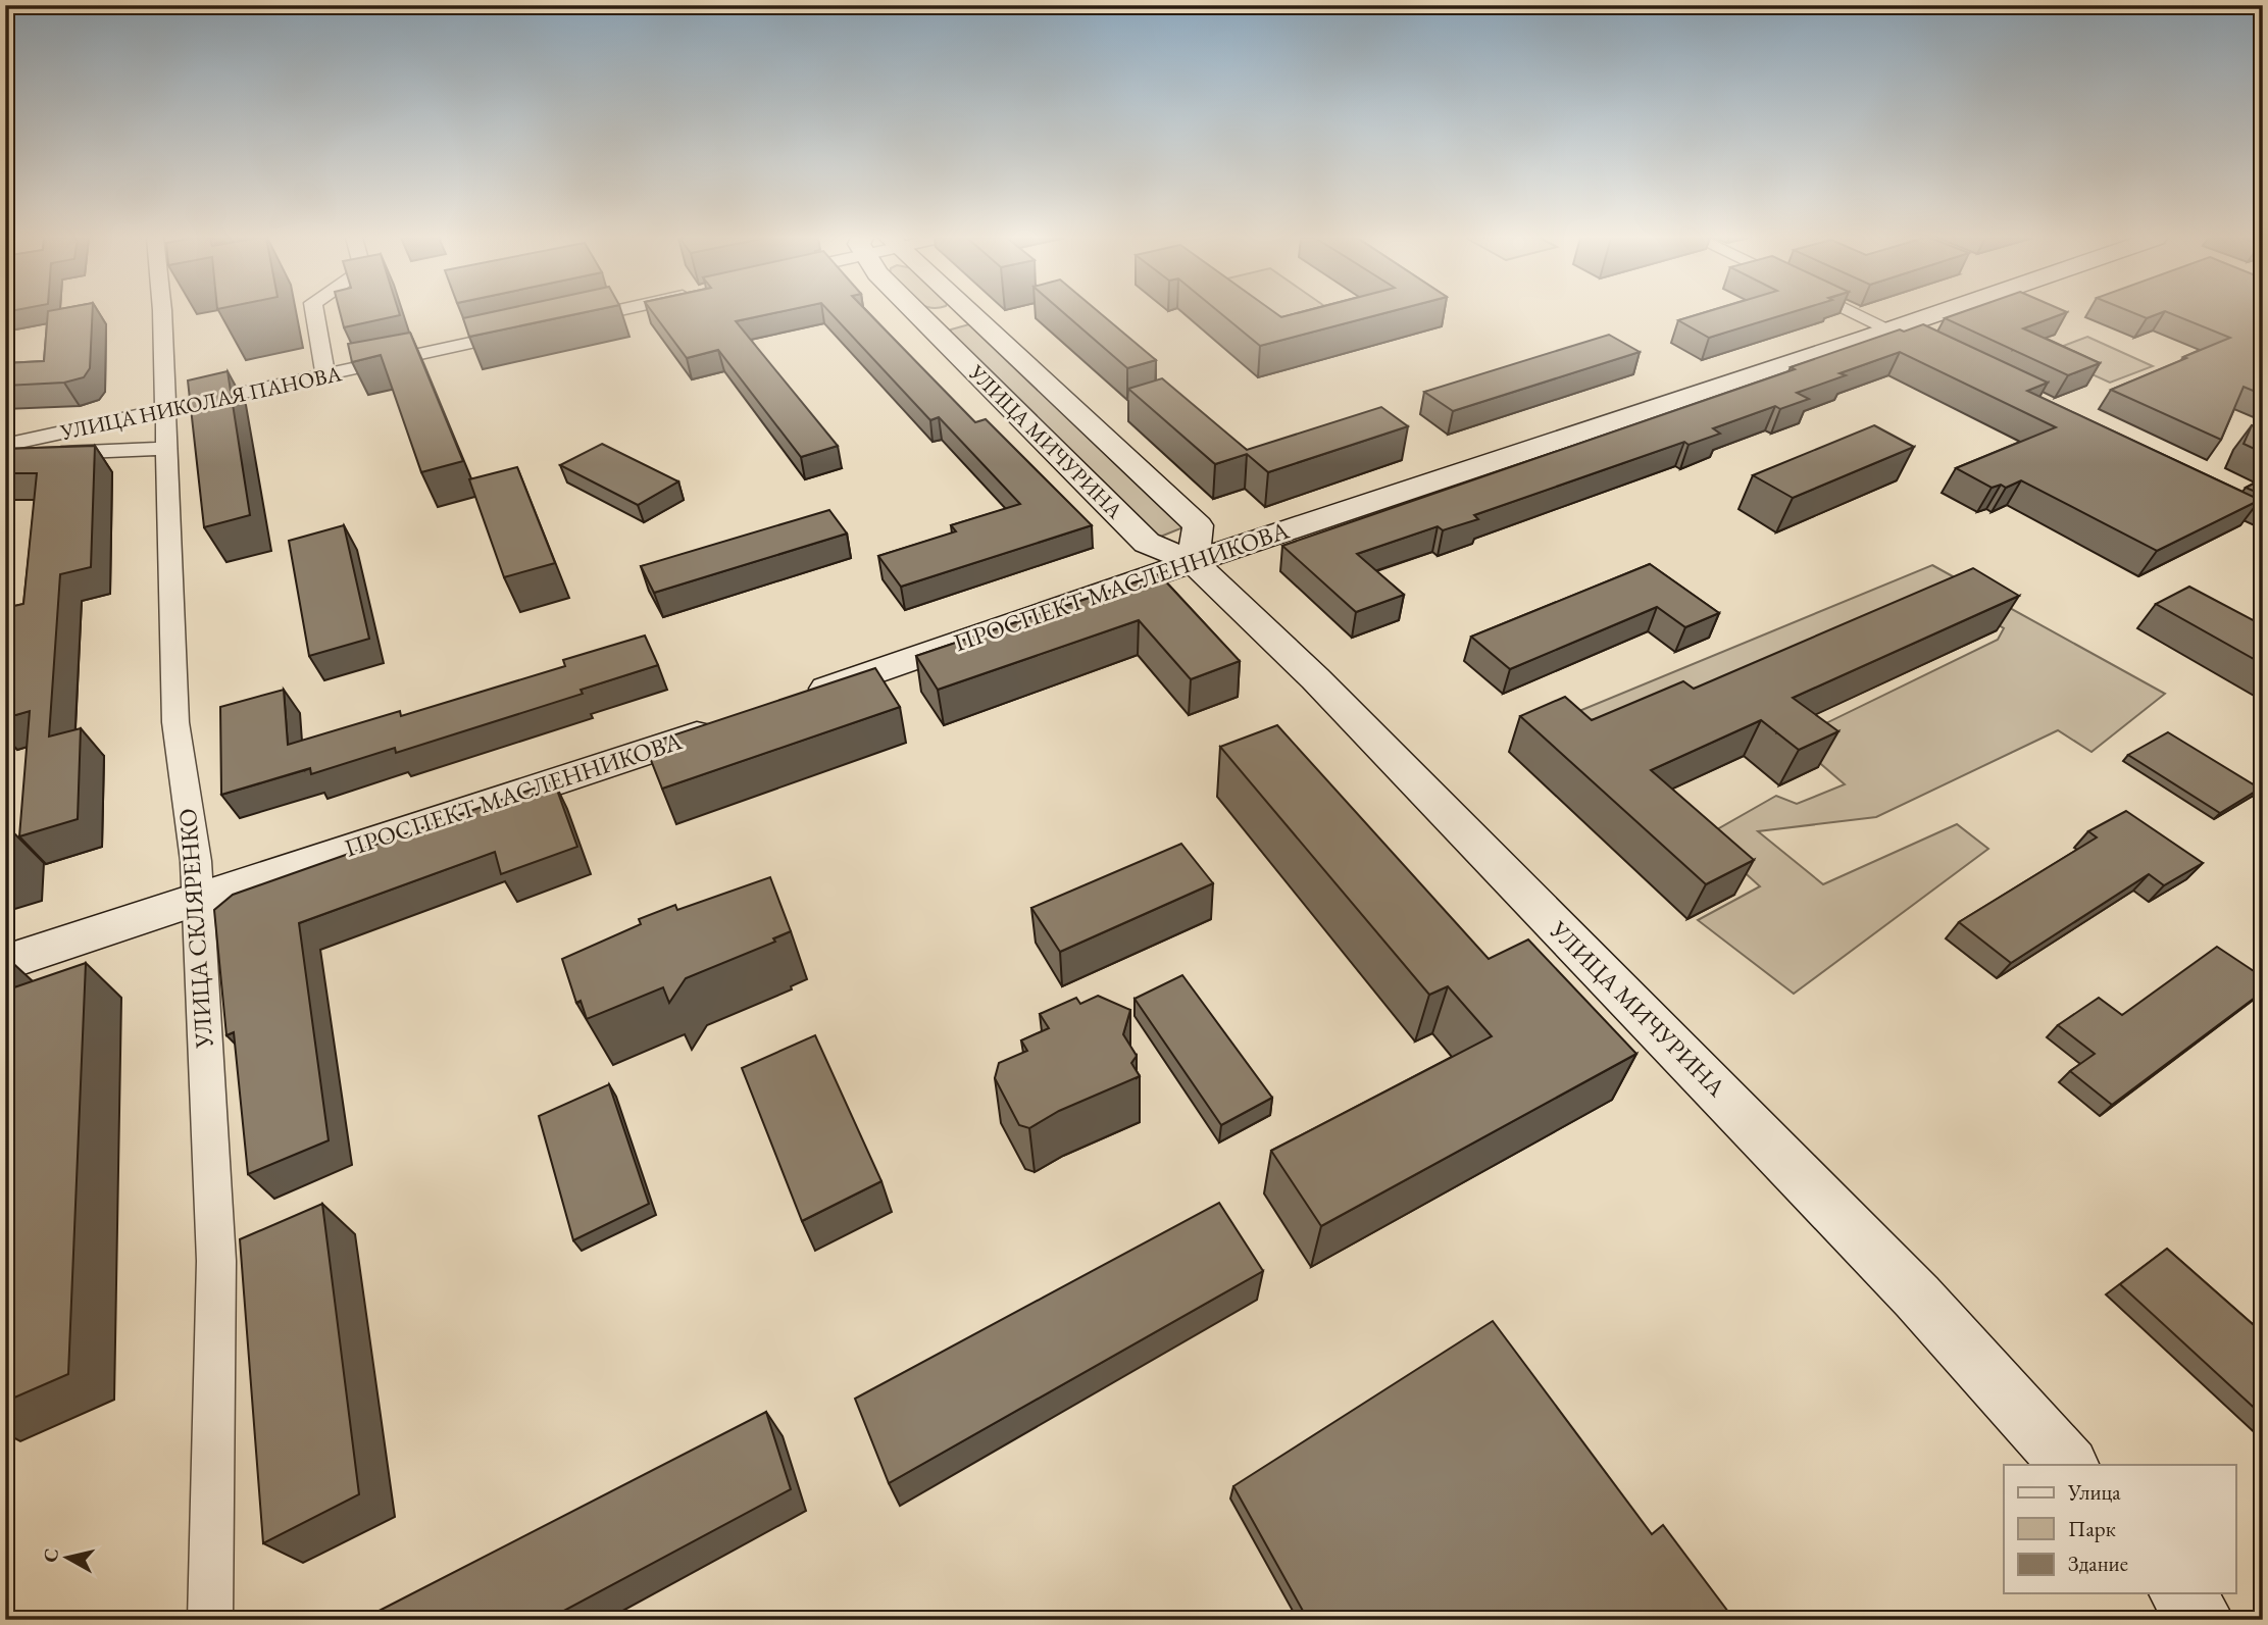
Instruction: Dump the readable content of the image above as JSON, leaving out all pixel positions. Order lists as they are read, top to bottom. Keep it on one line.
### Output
{"streets":{"main road":["УЛИЦА МИЧУРИНА","ПРОСПЕКТ МАСЛЕННИКОВА"],"street":["УЛИЦА НИКОЛАЯ ПАНОВА","УЛИЦА СКЛЯРЕНКО"]},"crossings":[["УЛИЦА НИКОЛАЯ ПАНОВА","УЛИЦА СКЛЯРЕНКО"],["УЛИЦА МИЧУРИНА","ПРОСПЕКТ МАСЛЕННИКОВА"],["ПРОСПЕКТ МАСЛЕННИКОВА","УЛИЦА СКЛЯРЕНКО"]],"legend":["Улица","Парк","Здание"],"north":"left"}
